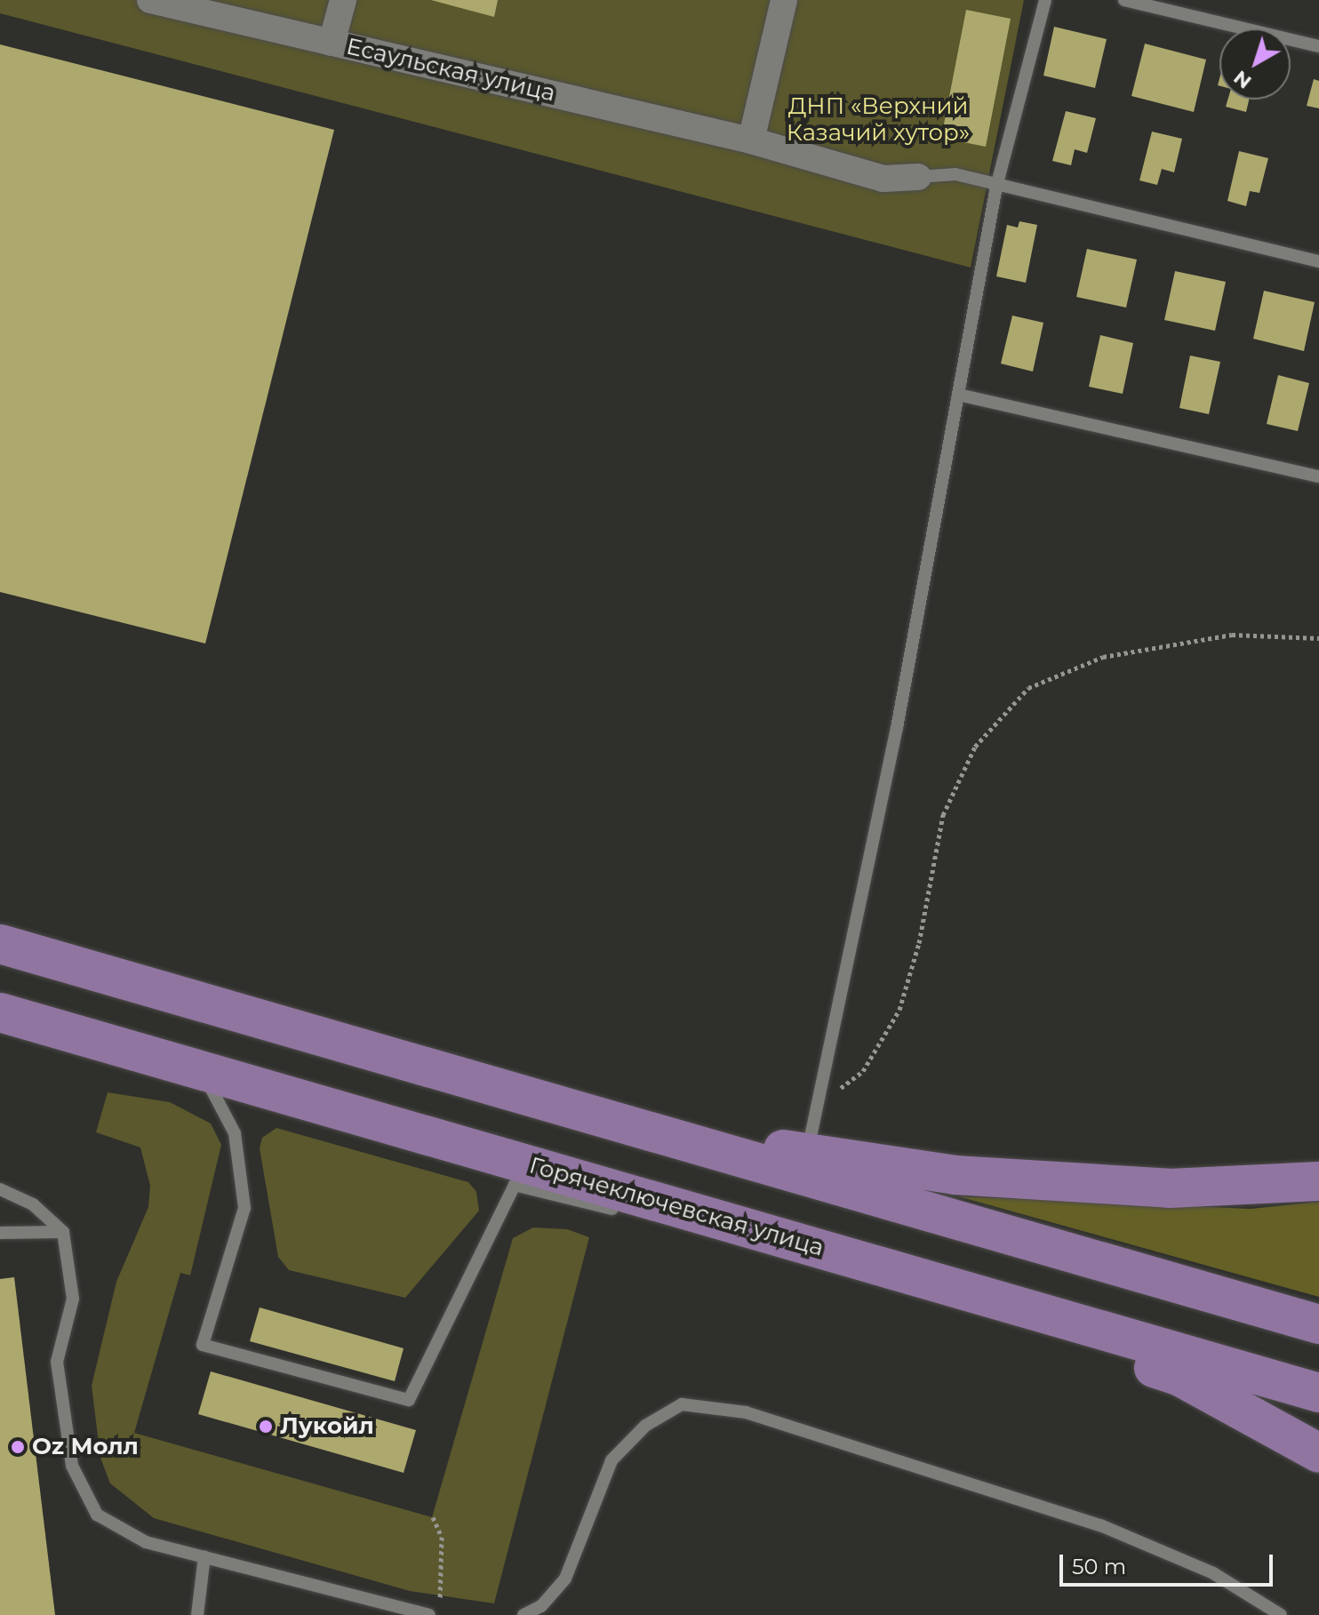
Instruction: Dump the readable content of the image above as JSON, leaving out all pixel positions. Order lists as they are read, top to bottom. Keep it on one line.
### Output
{"streets":{"main road":["Горячеключевская улица"],"street":["Есаульская улица"]},"parks":["ДНП «Верхний Казачий хутор»"],"places":["Лукойл","Oz Молл"],"scale_bar":"50 m","north":"bottom left"}
